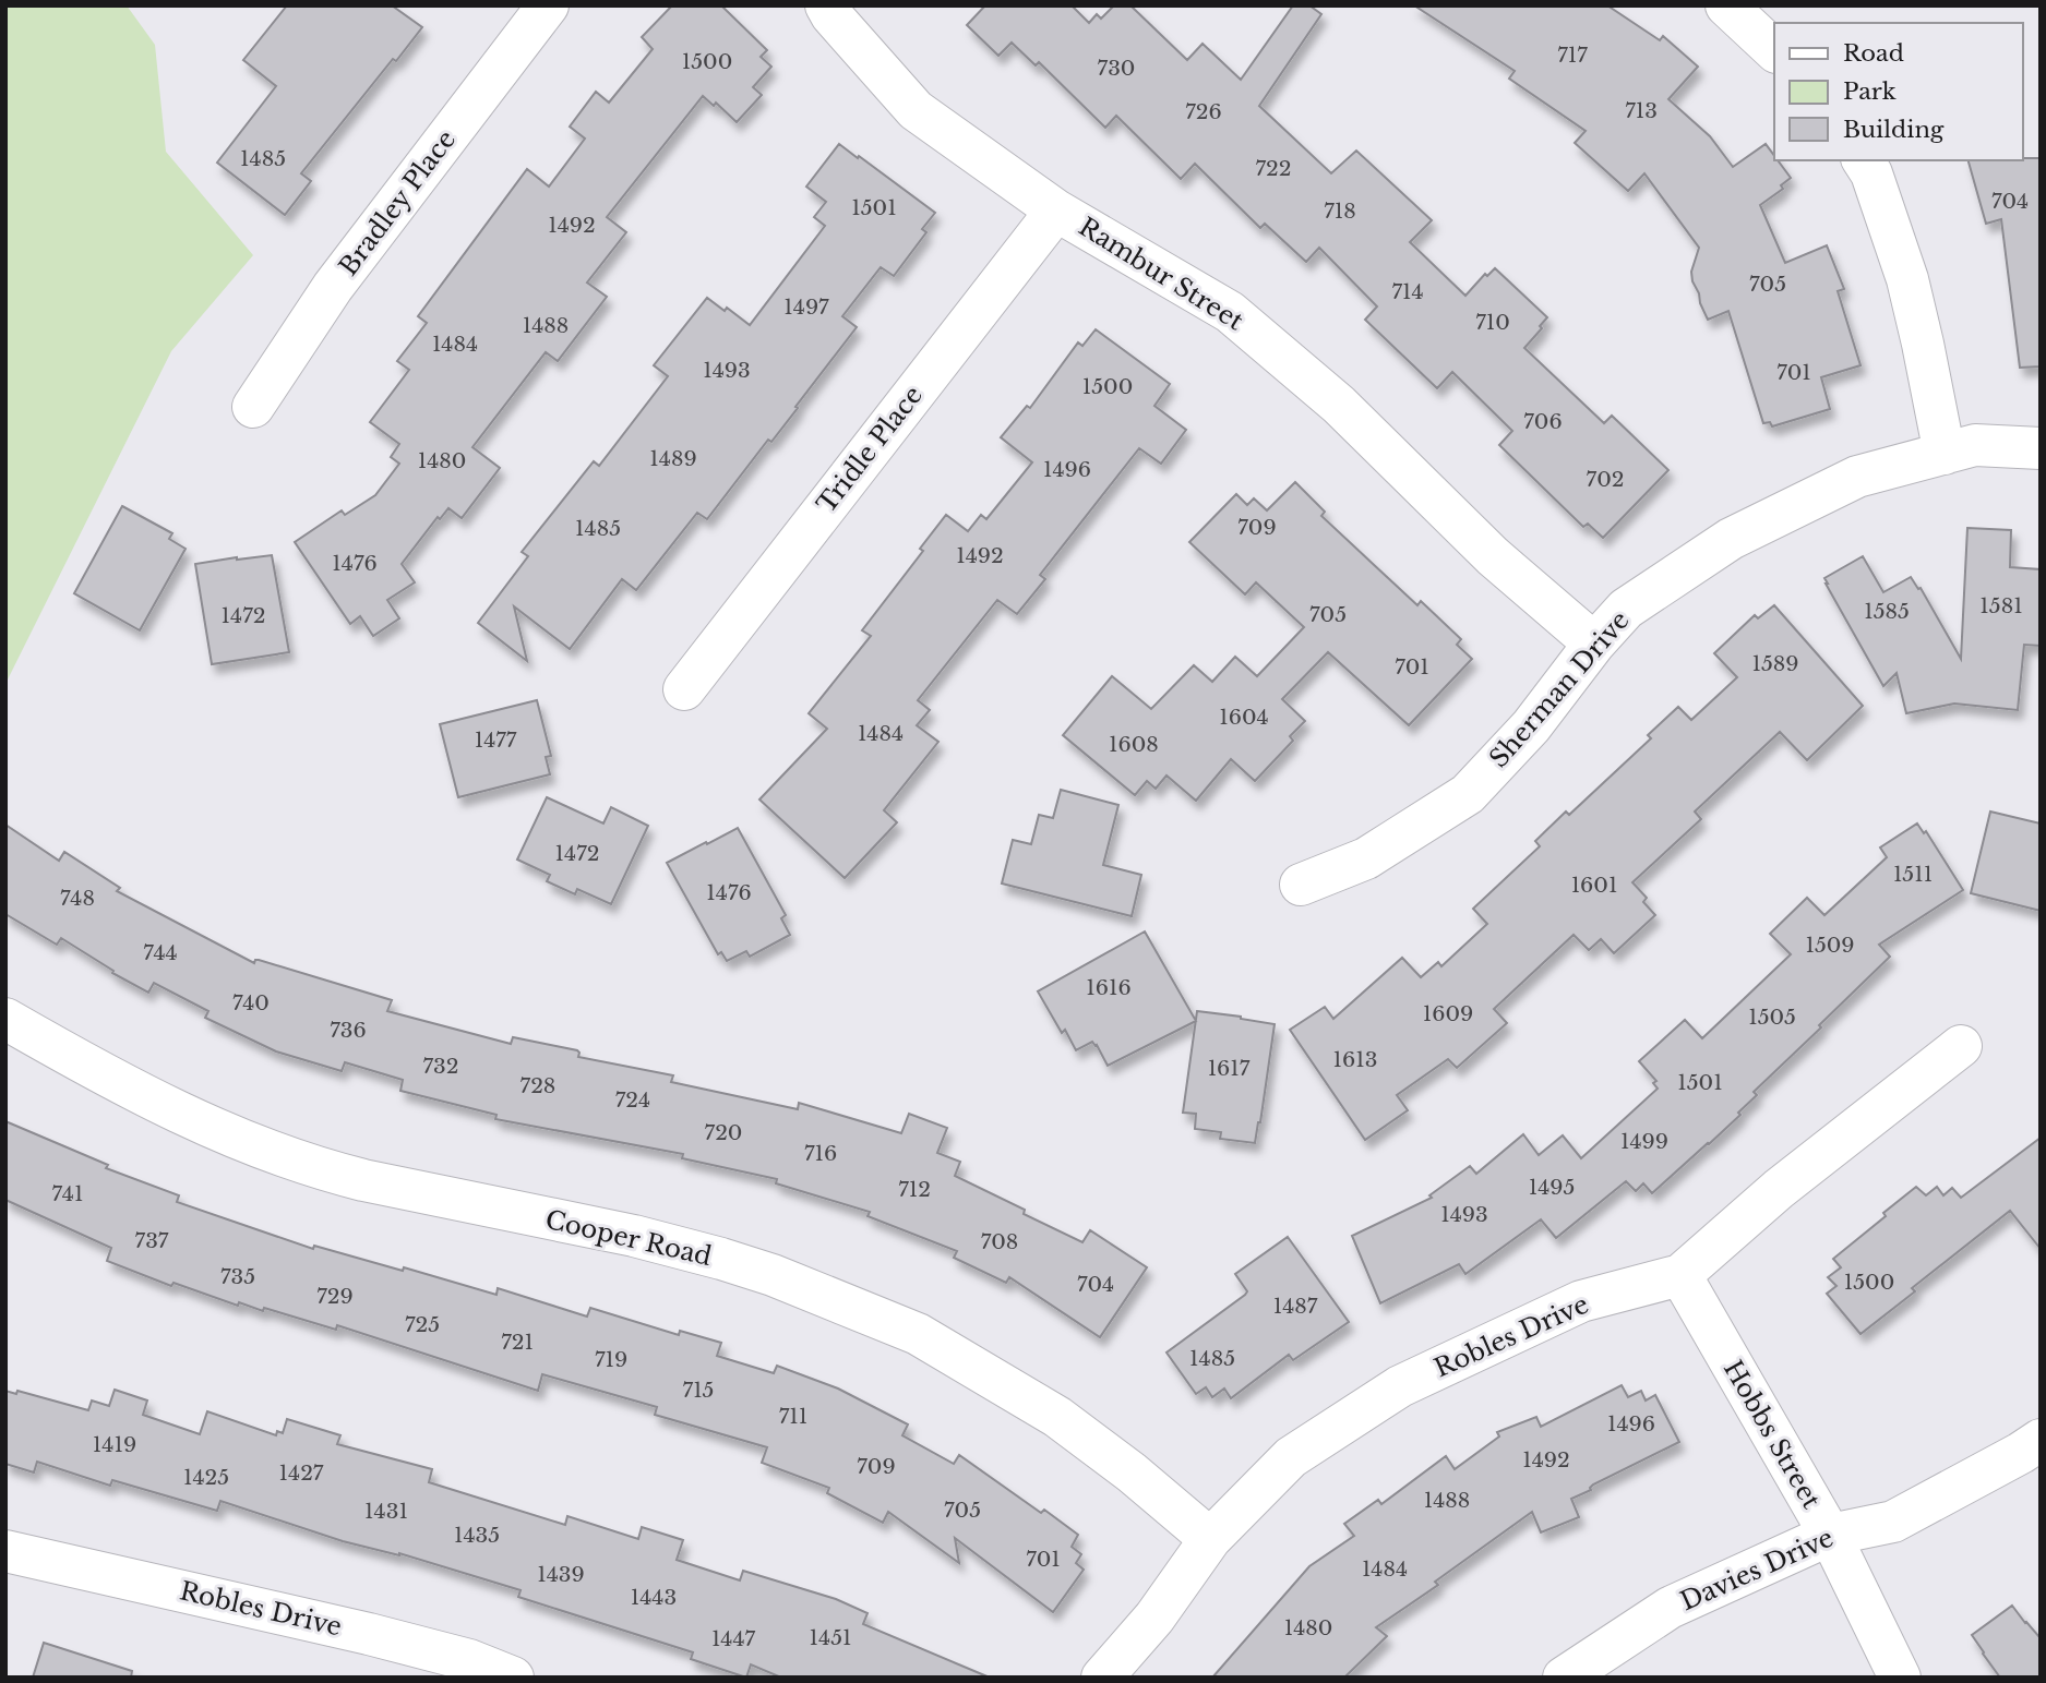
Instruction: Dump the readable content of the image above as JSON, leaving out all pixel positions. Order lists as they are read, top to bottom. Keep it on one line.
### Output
{"streets":{"street":["Bradley Place","Rambur Street","Tridle Place","Sherman Drive","Cooper Road","Robles Drive","Hobbs Street","Davies Drive"]},"crossings":[["Rambur Street","Tridle Place"],["Rambur Street","Sherman Drive"],["Cooper Road","Robles Drive"],["Robles Drive","Hobbs Street"],["Hobbs Street","Davies Drive"]],"house_numbers":["717","1500","730","713","726","1485","722","704","1501","718","1492","705","714","1497","710","1488","1484","1493","701","1500","706","1489","1480","1496","702","709","1485","1492","1476","1581","1585","705","1472","1589","701","1604","1484","1477","1608","1472","1511","1601","1476","748","1509","744","1616","740","1609","1505","736","1613","732","1617","1501","728","724","720","1499","716","1495","712","741","1493","737","708","735","1500","704","729","1487","725","721","1485","719","715","711","1496","1419","1492","709","1427","1425","1488","705","1431","1435","701","1484","1439","1443","1480","1451","1447"],"legend":["Road","Park","Building"]}
